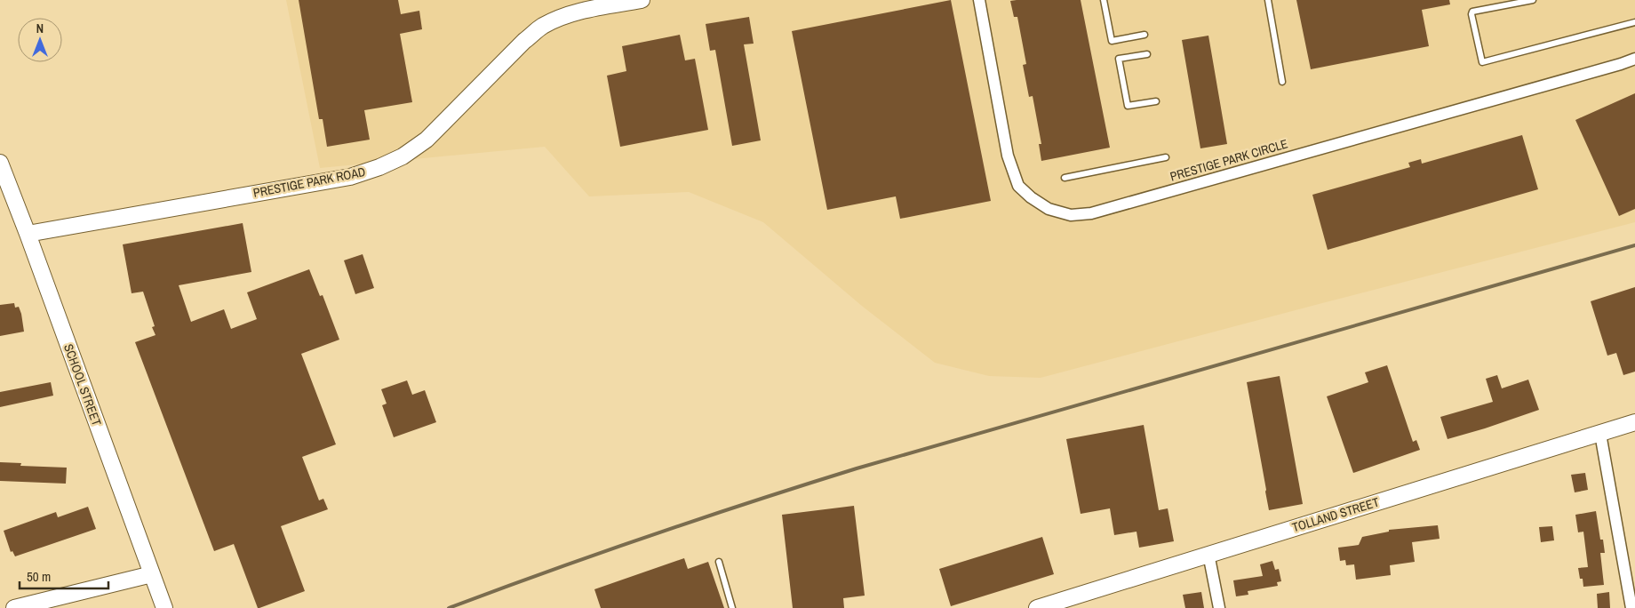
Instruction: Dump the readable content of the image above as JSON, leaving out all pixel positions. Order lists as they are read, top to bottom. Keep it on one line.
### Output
{"streets":{"main road":["PRESTIGE PARK ROAD","SCHOOL STREET","TOLLAND STREET"],"street":["PRESTIGE PARK CIRCLE"]},"crossings":[["PRESTIGE PARK ROAD","SCHOOL STREET"]],"scale_bar":"50 m","north":"top"}
